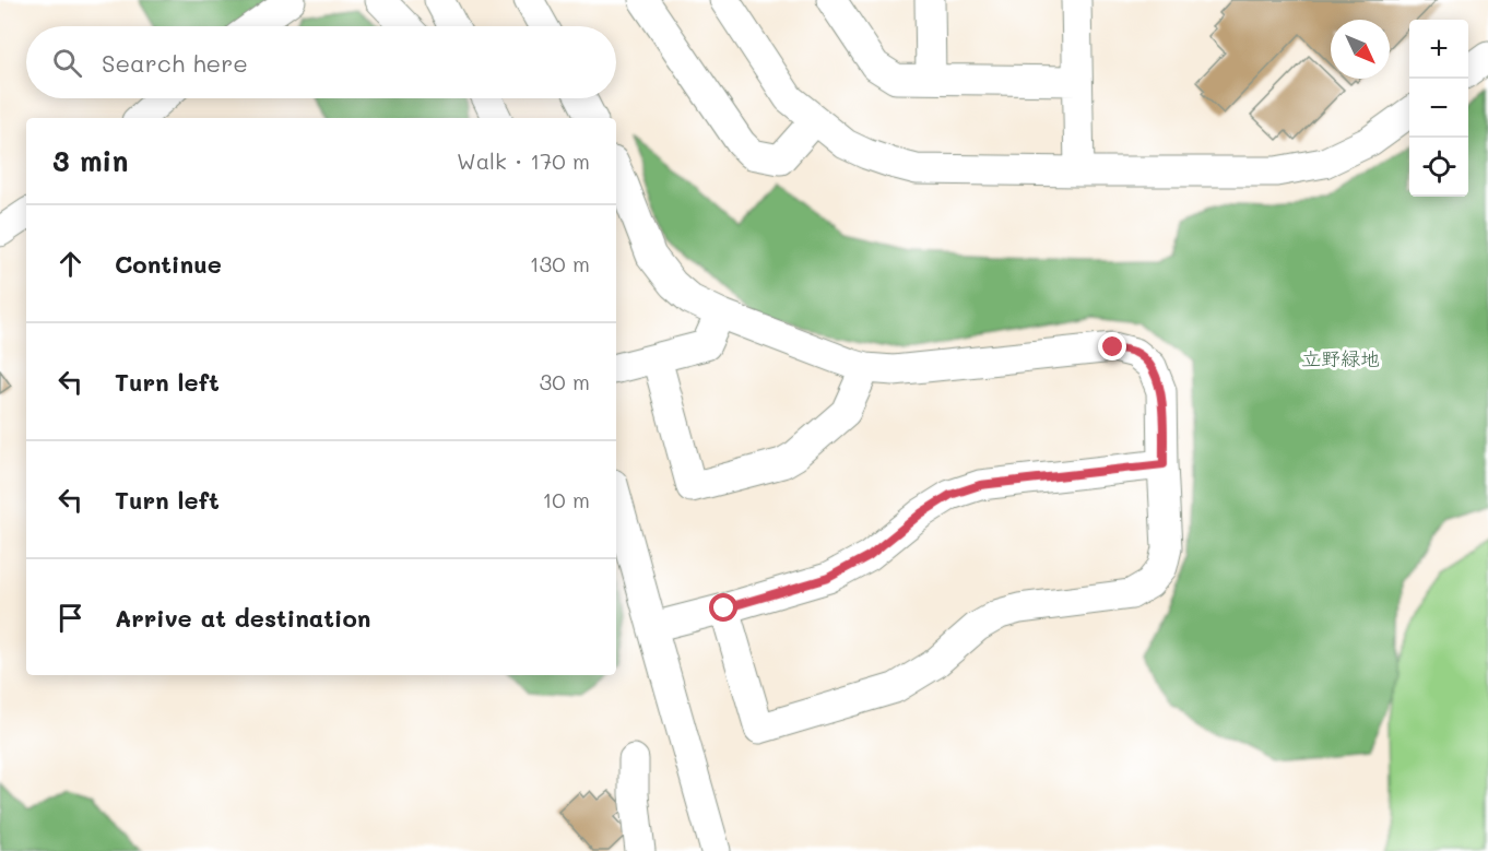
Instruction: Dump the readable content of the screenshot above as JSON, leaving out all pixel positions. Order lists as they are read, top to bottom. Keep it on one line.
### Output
{"parks":["立野緑地"],"north":"bottom right","page":{"map_buttons":["+","−"],"search":"Search here","heading":["3 min","Walk · 170 m"],"list":[["Continue","130 m"],["Turn left","30 m"],["Turn left","10 m"],"Arrive at destination"]}}
